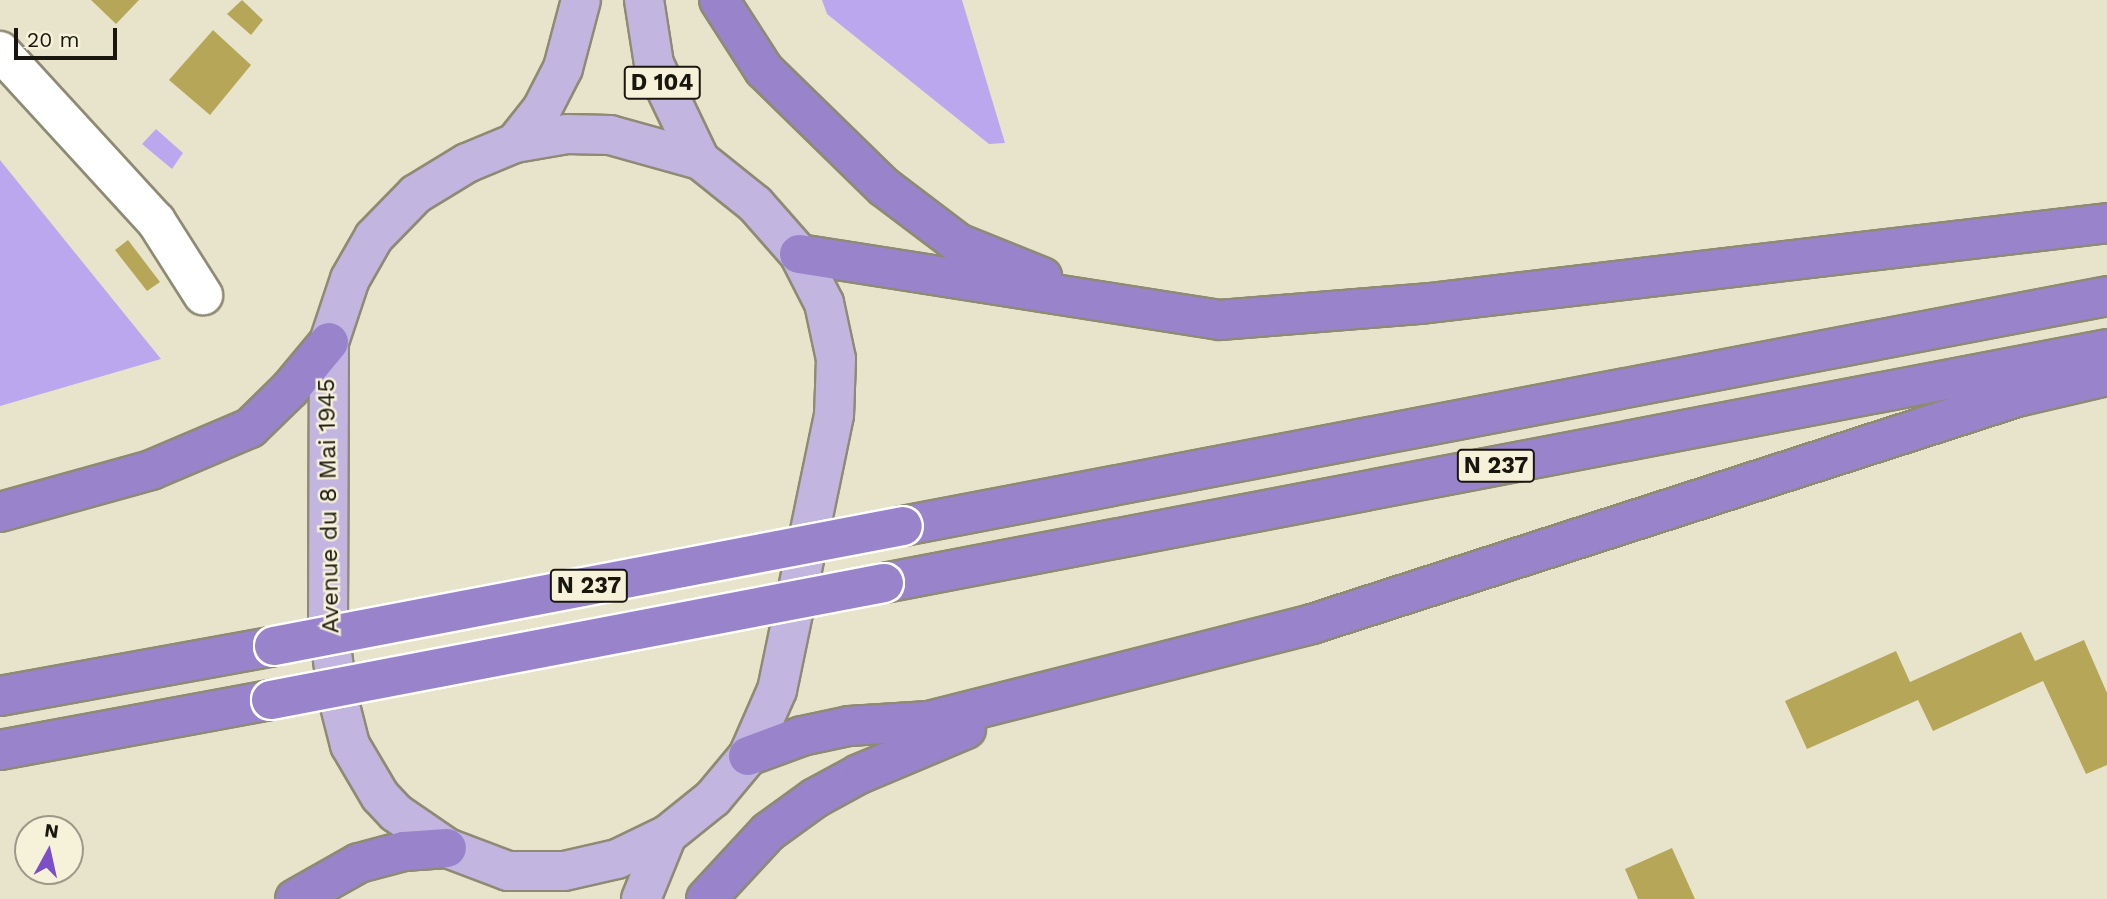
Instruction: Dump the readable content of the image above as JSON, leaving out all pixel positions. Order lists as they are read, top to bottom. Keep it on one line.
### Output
{"streets":{"highway":["N 237"],"main road":["D 104","Avenue du 8 Mai 1945"]},"scale_bar":"20 m","north":"top"}
